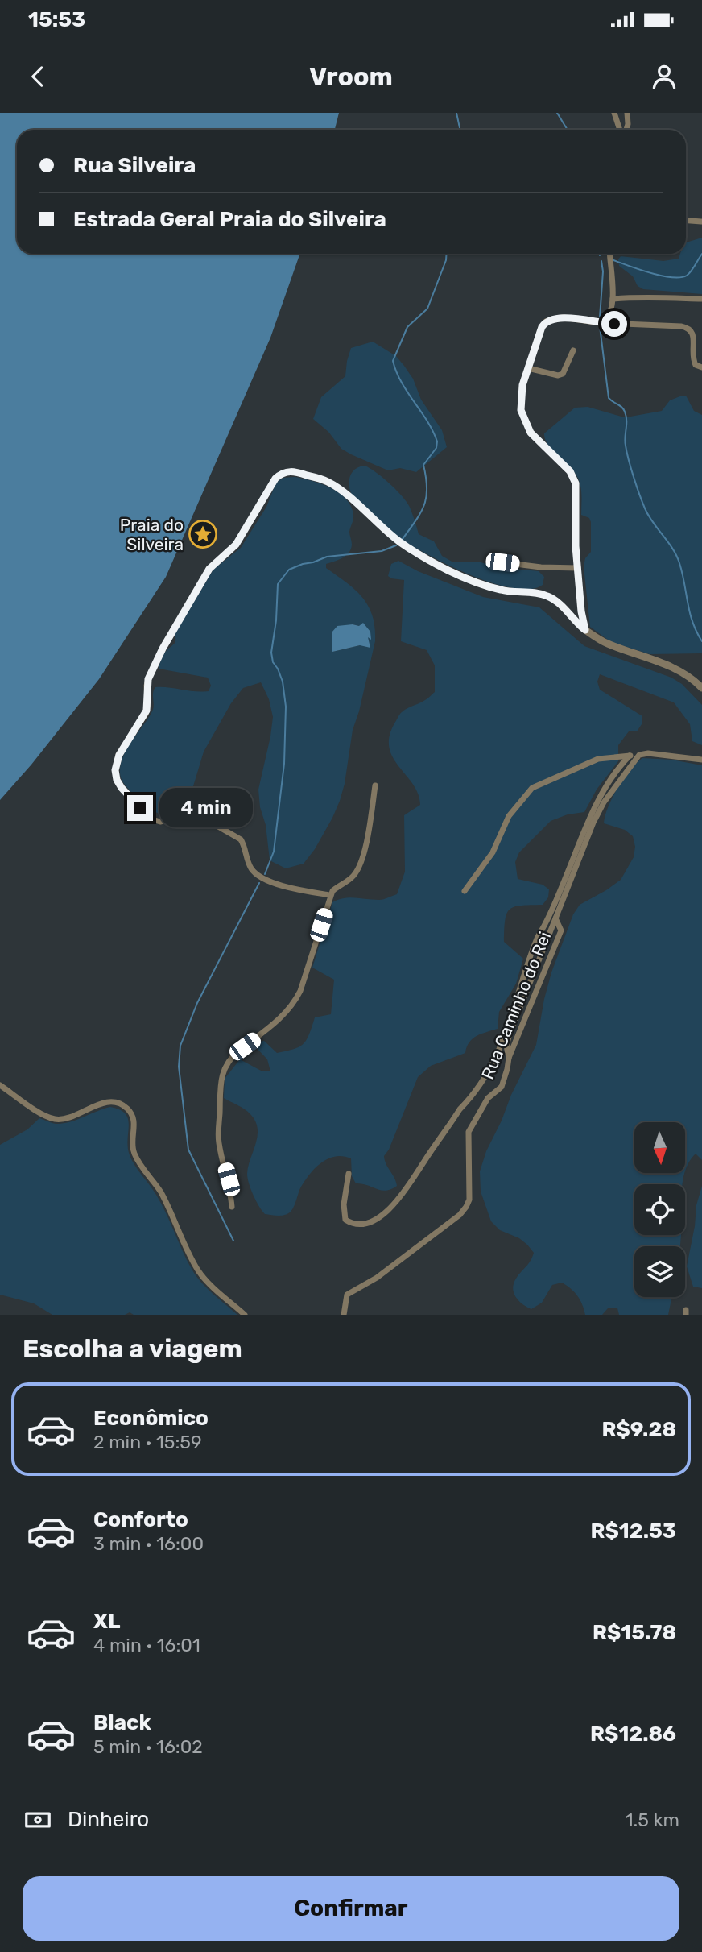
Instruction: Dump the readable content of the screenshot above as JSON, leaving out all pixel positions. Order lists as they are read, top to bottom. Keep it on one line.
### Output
{"streets":{"street":["Rua Caminho do Rei"]},"places":{"place":["Praia do Silveira"]},"north":"bottom","page":{"status":"15:53","header":"Vroom","banner":["Rua Silveira","Estrada Geral Praia do Silveira"],"bubble":"4 min","heading":"Escolha a viagem","list":[{"name":"Econômico","note":"2 min · 15:59","value":"R$9.28"},{"name":"Conforto","note":"3 min · 16:00","value":"R$12.53"},{"name":"XL","note":"4 min · 16:01","value":"R$15.78"},{"name":"Black","note":"5 min · 16:02","value":"R$12.86"}],"pay":["Dinheiro","1.5 km"],"buttons":"Confirmar"}}
